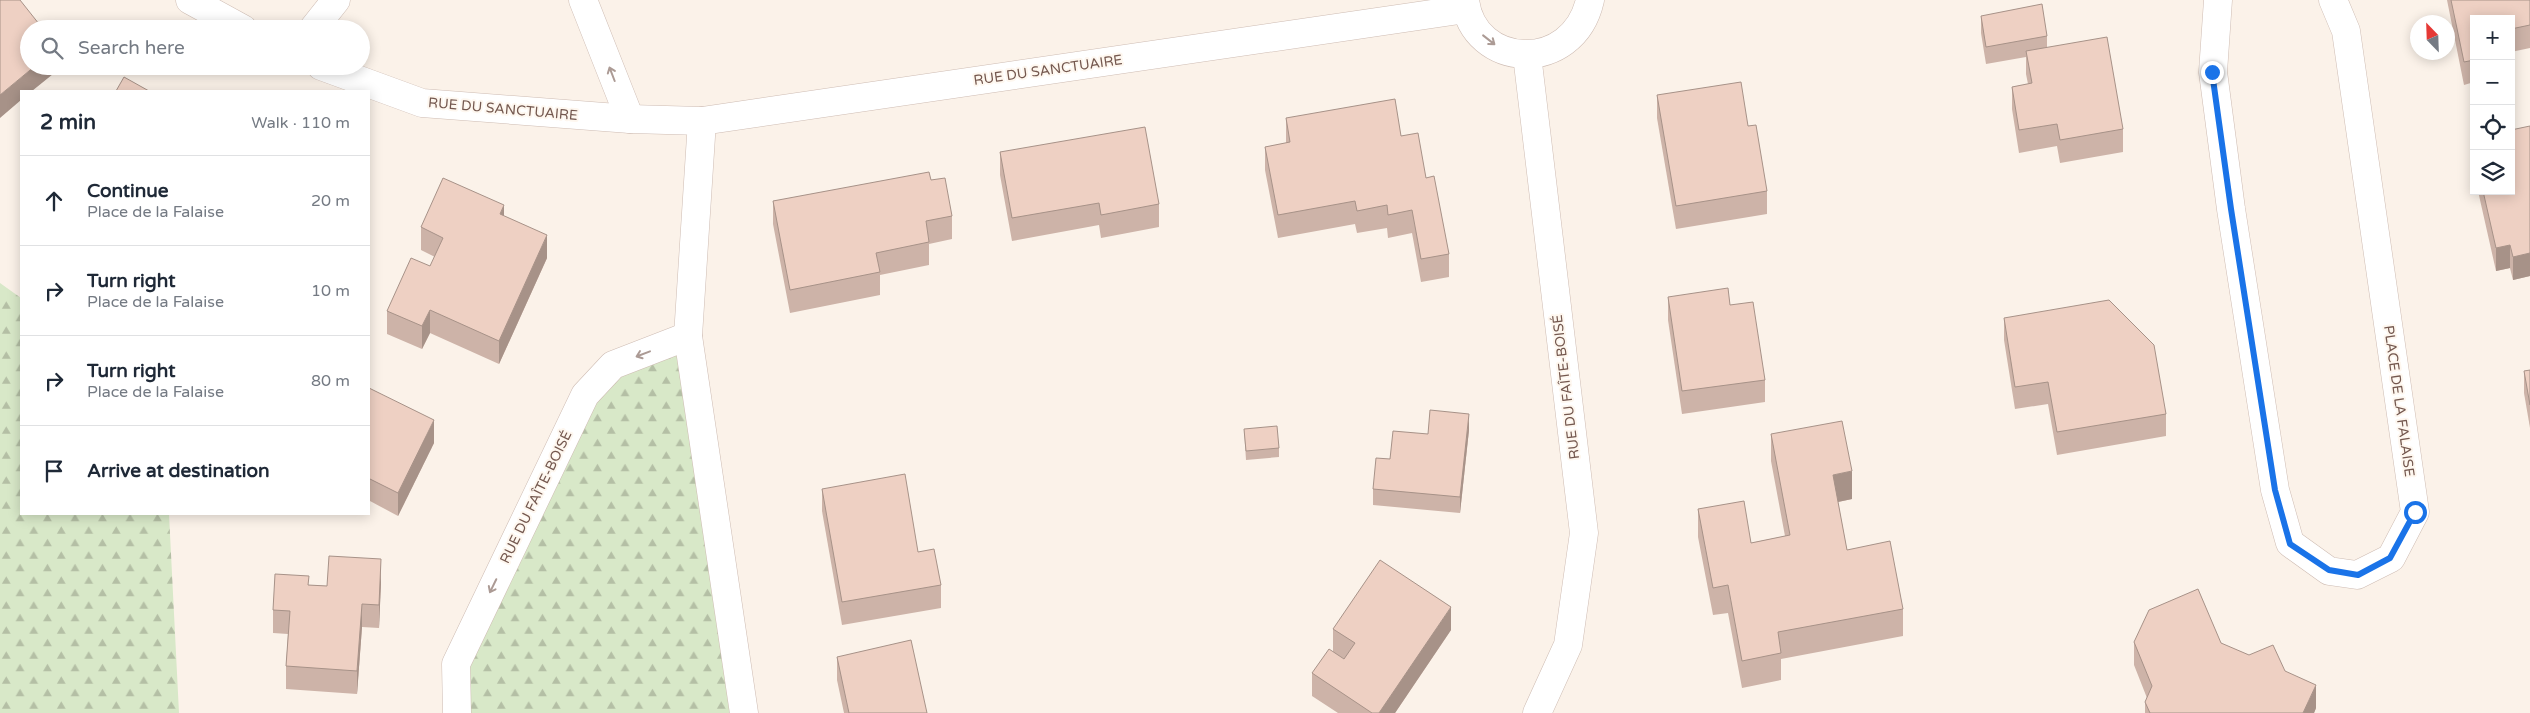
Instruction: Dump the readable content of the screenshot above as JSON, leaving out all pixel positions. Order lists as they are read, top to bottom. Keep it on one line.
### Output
{"streets":{"street":["RUE DU SANCTUAIRE","RUE DU FAÎTE-BOISÉ","PLACE DE LA FALAISE"]},"one_way":["RUE DU FAÎTE-BOISÉ"],"north":"top left","page":{"map_buttons":["+","−"],"search":"Search here","heading":["2 min","Walk · 110 m"],"list":[["Continue","Place de la Falaise","20 m"],["Turn right","Place de la Falaise","10 m"],["Turn right","Place de la Falaise","80 m"],"Arrive at destination"]}}
